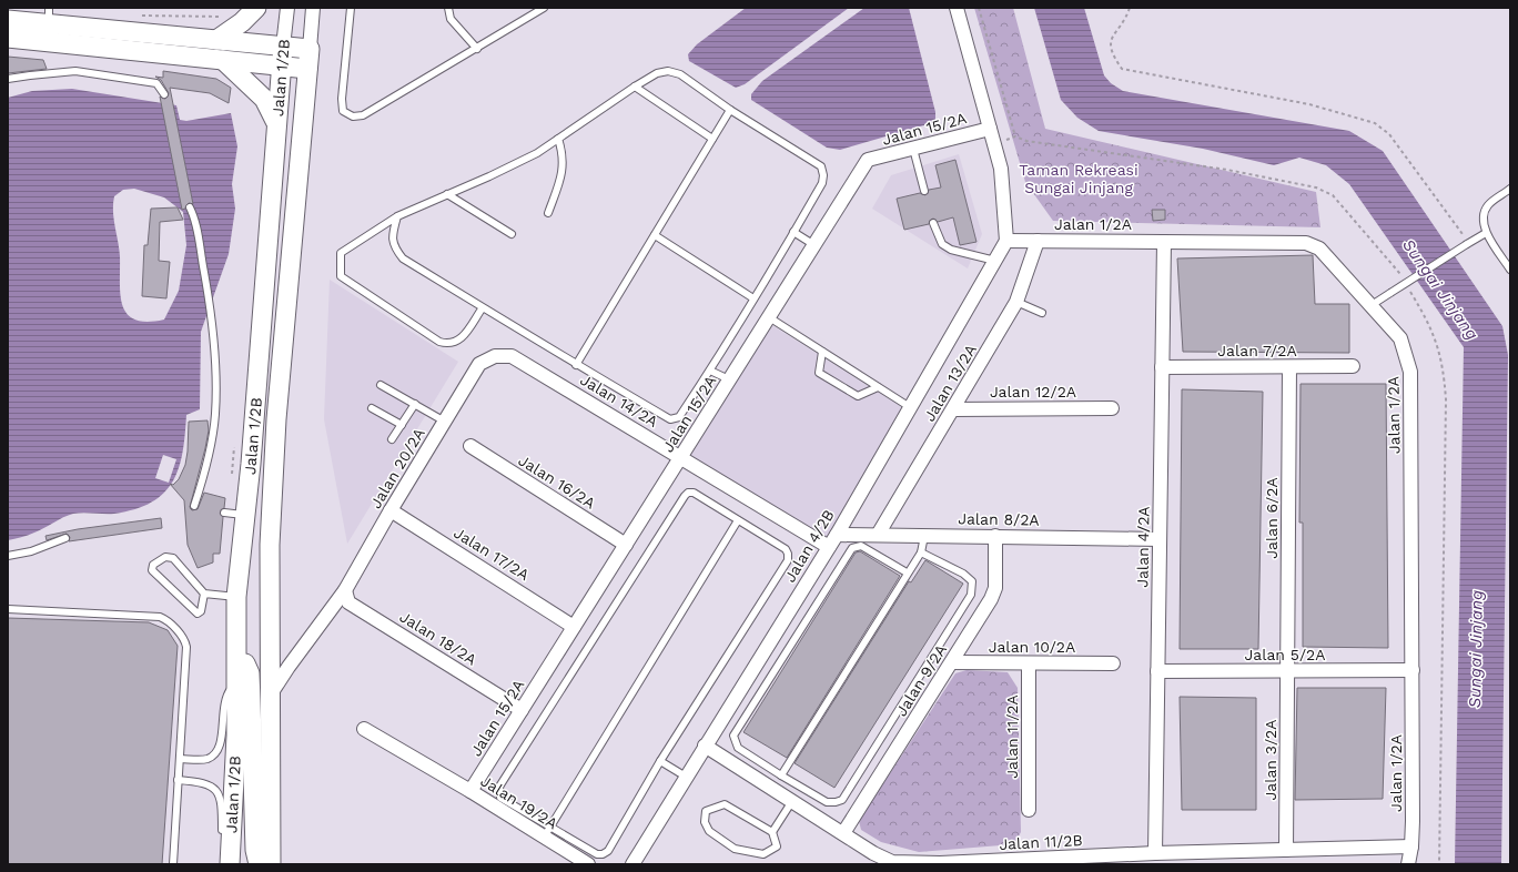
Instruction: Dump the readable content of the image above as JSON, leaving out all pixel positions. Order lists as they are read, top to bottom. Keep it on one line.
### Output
{"streets":{"street":["Jalan 1/2B","Jalan 15/2A","Jalan 1/2A","Jalan 7/2A","Jalan 13/2A","Jalan 12/2A","Jalan 14/2A","Jalan 20/2A","Jalan 16/2A","Jalan 6/2A","Jalan 8/2A","Jalan 4/2B","Jalan 4/2A","Jalan 17/2A","Jalan 18/2A","Jalan 10/2A","Jalan 5/2A","Jalan 9/2A","Jalan 11/2A","Jalan 3/2A","Jalan 19/2A","Jalan 11/2B"]},"crossings":[["Jalan 1/2B","Jalan 20/2A"],["Jalan 15/2A","Jalan 14/2A"],["Jalan 15/2A","Jalan 16/2A"],["Jalan 15/2A","Jalan 17/2A"],["Jalan 15/2A","Jalan 18/2A"],["Jalan 15/2A","Jalan 19/2A"],["Jalan 1/2A","Jalan 13/2A"],["Jalan 1/2A","Jalan 4/2B"],["Jalan 1/2A","Jalan 4/2A"],["Jalan 1/2A","Jalan 5/2A"],["Jalan 1/2A","Jalan 11/2B"],["Jalan 7/2A","Jalan 6/2A"],["Jalan 7/2A","Jalan 4/2A"],["Jalan 13/2A","Jalan 12/2A"],["Jalan 13/2A","Jalan 8/2A"],["Jalan 14/2A","Jalan 20/2A"],["Jalan 14/2A","Jalan 4/2B"],["Jalan 20/2A","Jalan 17/2A"],["Jalan 20/2A","Jalan 18/2A"],["Jalan 6/2A","Jalan 5/2A"],["Jalan 6/2A","Jalan 3/2A"],["Jalan 8/2A","Jalan 4/2B"],["Jalan 8/2A","Jalan 4/2A"],["Jalan 8/2A","Jalan 9/2A"],["Jalan 4/2B","Jalan 11/2B"],["Jalan 4/2A","Jalan 5/2A"],["Jalan 4/2A","Jalan 11/2B"],["Jalan 10/2A","Jalan 9/2A"],["Jalan 10/2A","Jalan 11/2A"],["Jalan 5/2A","Jalan 3/2A"],["Jalan 9/2A","Jalan 11/2B"],["Jalan 3/2A","Jalan 11/2B"]],"water":["Sungai Jinjang"],"parks":["Taman Rekreasi Sungai Jinjang"]}
